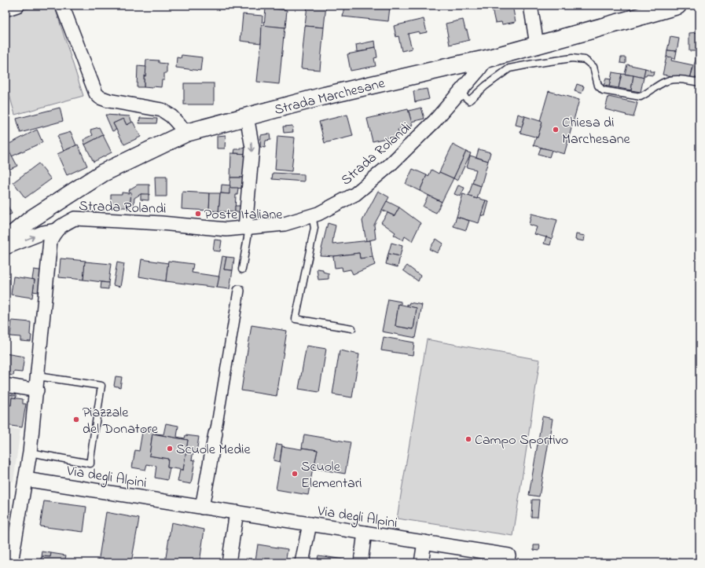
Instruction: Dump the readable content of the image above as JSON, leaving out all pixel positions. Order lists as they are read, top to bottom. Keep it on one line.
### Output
{"streets":{"main road":["Strada Marchesane"],"street":["Strada Rolandi","Via degli Alpini"]},"crossings":[["Strada Marchesane","Strada Rolandi"]],"places":["Chiesa di Marchesane","Poste Italiane","Piazzale del Donatore","Campo Sportivo","Scuole Medie","Scuole Elementari"]}
